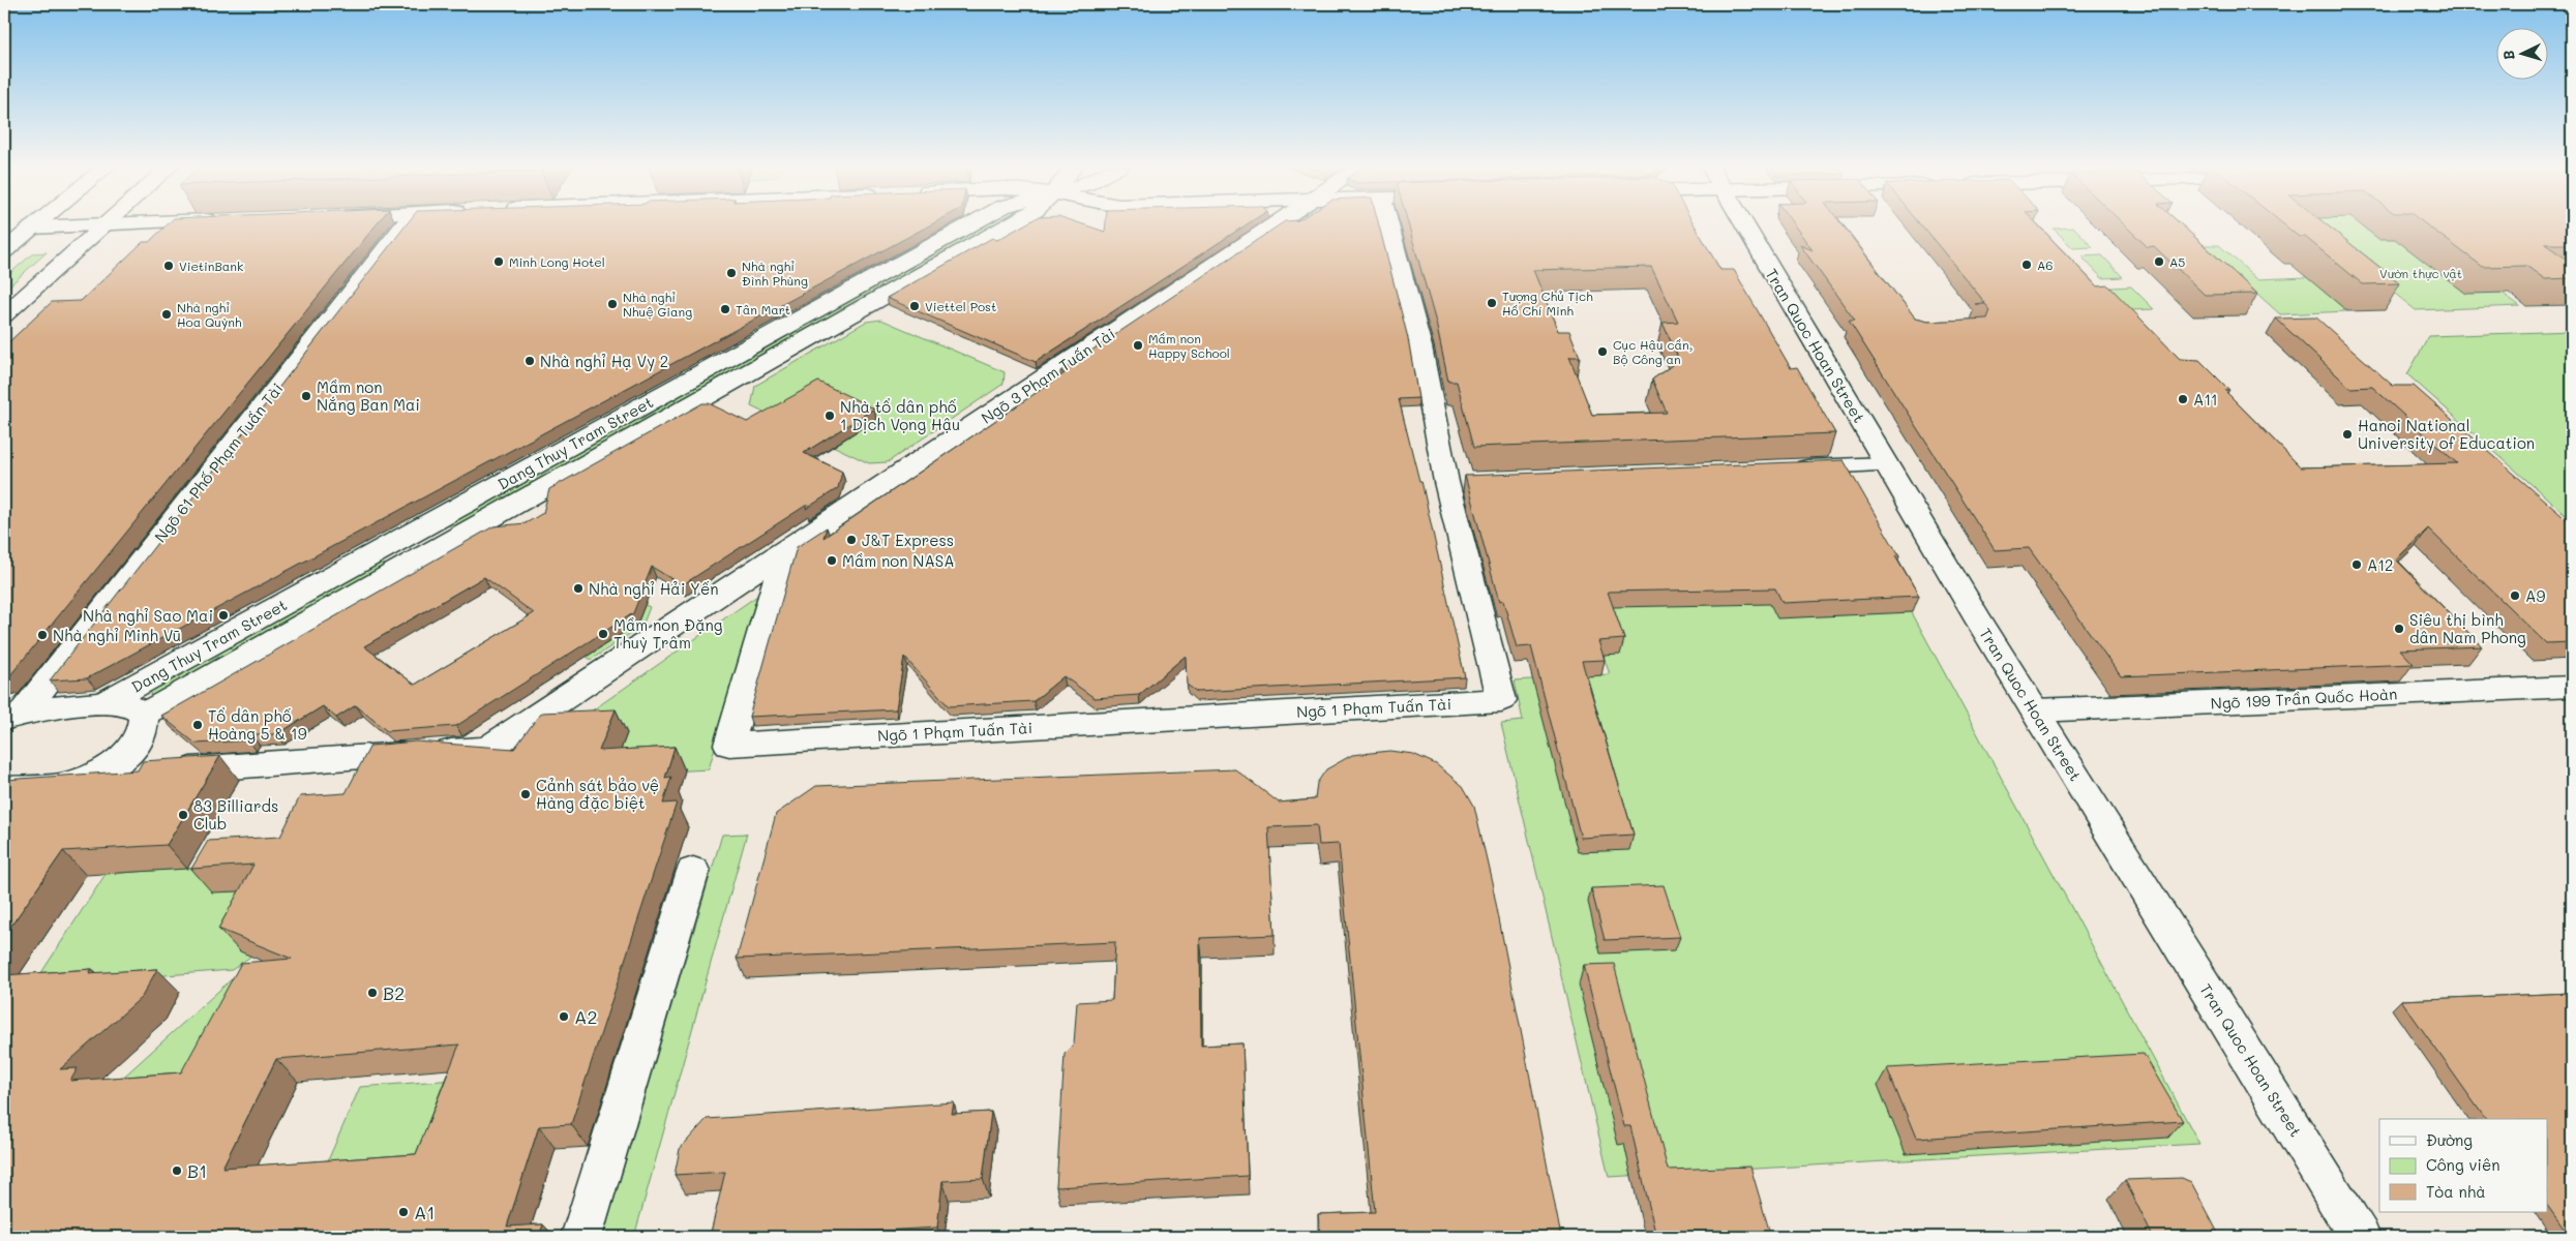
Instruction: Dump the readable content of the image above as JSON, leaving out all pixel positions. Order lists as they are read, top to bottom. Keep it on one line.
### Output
{"streets":{"street":["Tran Quoc Hoan Street","Ngõ 3 Phạm Tuấn Tài","Dang Thuy Tram Street","Ngõ 61 Phố Phạm Tuấn Tài","Ngõ 199 Trần Quốc Hoàn","Ngõ 1 Phạm Tuấn Tài"]},"crossings":[["Tran Quoc Hoan Street","Ngõ 199 Trần Quốc Hoàn"],["Ngõ 3 Phạm Tuấn Tài","Dang Thuy Tram Street"],["Ngõ 3 Phạm Tuấn Tài","Ngõ 1 Phạm Tuấn Tài"],["Dang Thuy Tram Street","Ngõ 61 Phố Phạm Tuấn Tài"]],"parks":["Vườn thực vật"],"places":["Minh Long Hotel","A5","A6","VietinBank","Nhà nghỉ Đình Phùng","Tượng Chủ Tịch Hồ Chí Minh","Nhà nghỉ Nhuệ Giang","Viettel Post","Tân Mart","Nhà nghỉ Hoa Quỳnh","Mầm non Happy School","Cục Hậu cần, Bộ Công an","Nhà nghỉ Hạ Vy 2","Mầm non Nắng Ban Mai","A11","Nhà tổ dân phố 1 Dịch Vọng Hậu","Hanoi National University of Education","J&T Express","Mầm non NASA","A12","Nhà nghỉ Hải Yến","A9","Nhà nghỉ Sao Mai","Siêu thị bình dân Nam Phong","Mầm non Đặng Thuỳ Trâm","Nhà nghỉ Minh Vũ","Tổ dân phố Hoàng 5 & 19","Cảnh sát bảo vệ Hàng đặc biệt","83 Billiards Club","B2","A2","B1","A1"],"legend":["Đường","Công viên","Tòa nhà"],"north":"left"}
